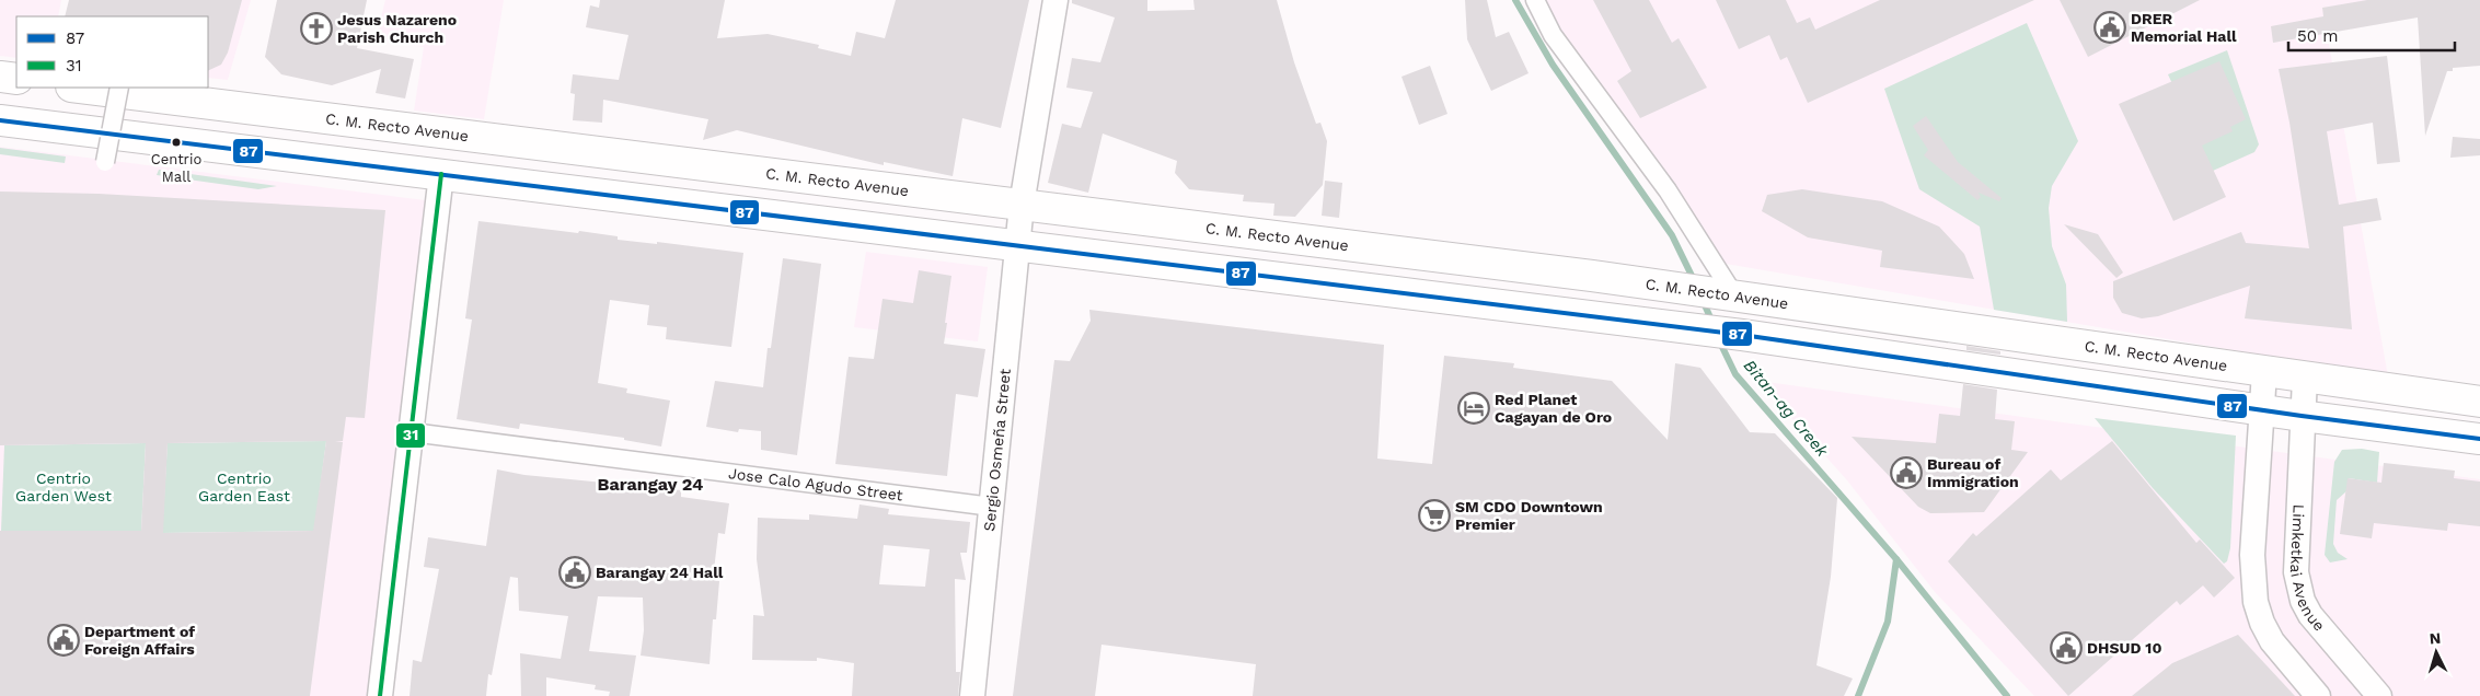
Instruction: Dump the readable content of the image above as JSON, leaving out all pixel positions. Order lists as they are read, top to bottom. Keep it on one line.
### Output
{"streets":{"highway":["C. M. Recto Avenue"],"street":["Sergio Osmeña Street","Jose Calo Agudo Street","Limketkai Avenue"]},"crossings":[["C. M. Recto Avenue","Sergio Osmeña Street"],["C. M. Recto Avenue","Limketkai Avenue"],["Sergio Osmeña Street","Jose Calo Agudo Street"]],"districts":["Barangay 24"],"water":["Bitan-ag Creek"],"parks":["Centrio Garden West","Centrio Garden East"],"places":{"public building":["DRER Memorial Hall","Bureau of Immigration","Barangay 24 Hall","Department of Foreign Affairs","DHSUD 10"],"church":["Jesus Nazareno Parish Church"],"other":["Centrio Mall"],"hotel":["Red Planet Cagayan de Oro"],"supermarket":["SM CDO Downtown Premier"]},"lines":["transit line 87","transit line 31"],"legend":["87","31"],"scale_bar":"50 m","north":"top"}
